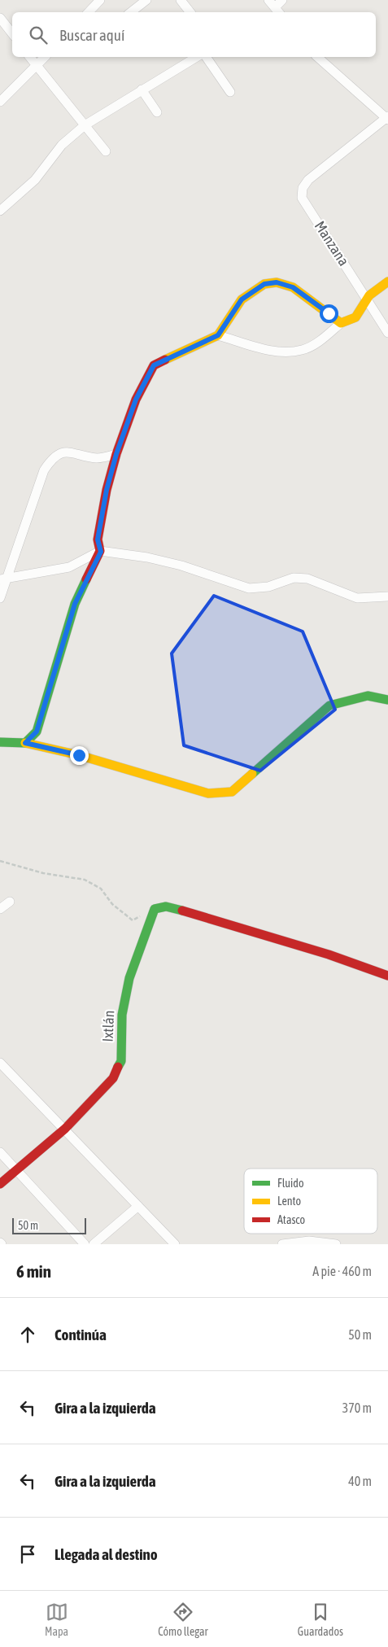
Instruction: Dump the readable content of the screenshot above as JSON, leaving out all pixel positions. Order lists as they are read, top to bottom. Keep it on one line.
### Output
{"streets":{"street":["Manzana","Ixtlán"]},"legend":["Fluido","Lento","Atasco"],"scale_bar":"50 m","page":{"search":"Buscar aquí","scale":"50 m","heading":["6 min","A pie · 460 m"],"list":[["Continúa","50 m"],["Gira a la izquierda","370 m"],["Gira a la izquierda","40 m"],"Llegada al destino"],"nav":["Mapa","Cómo llegar","Guardados"]}}
